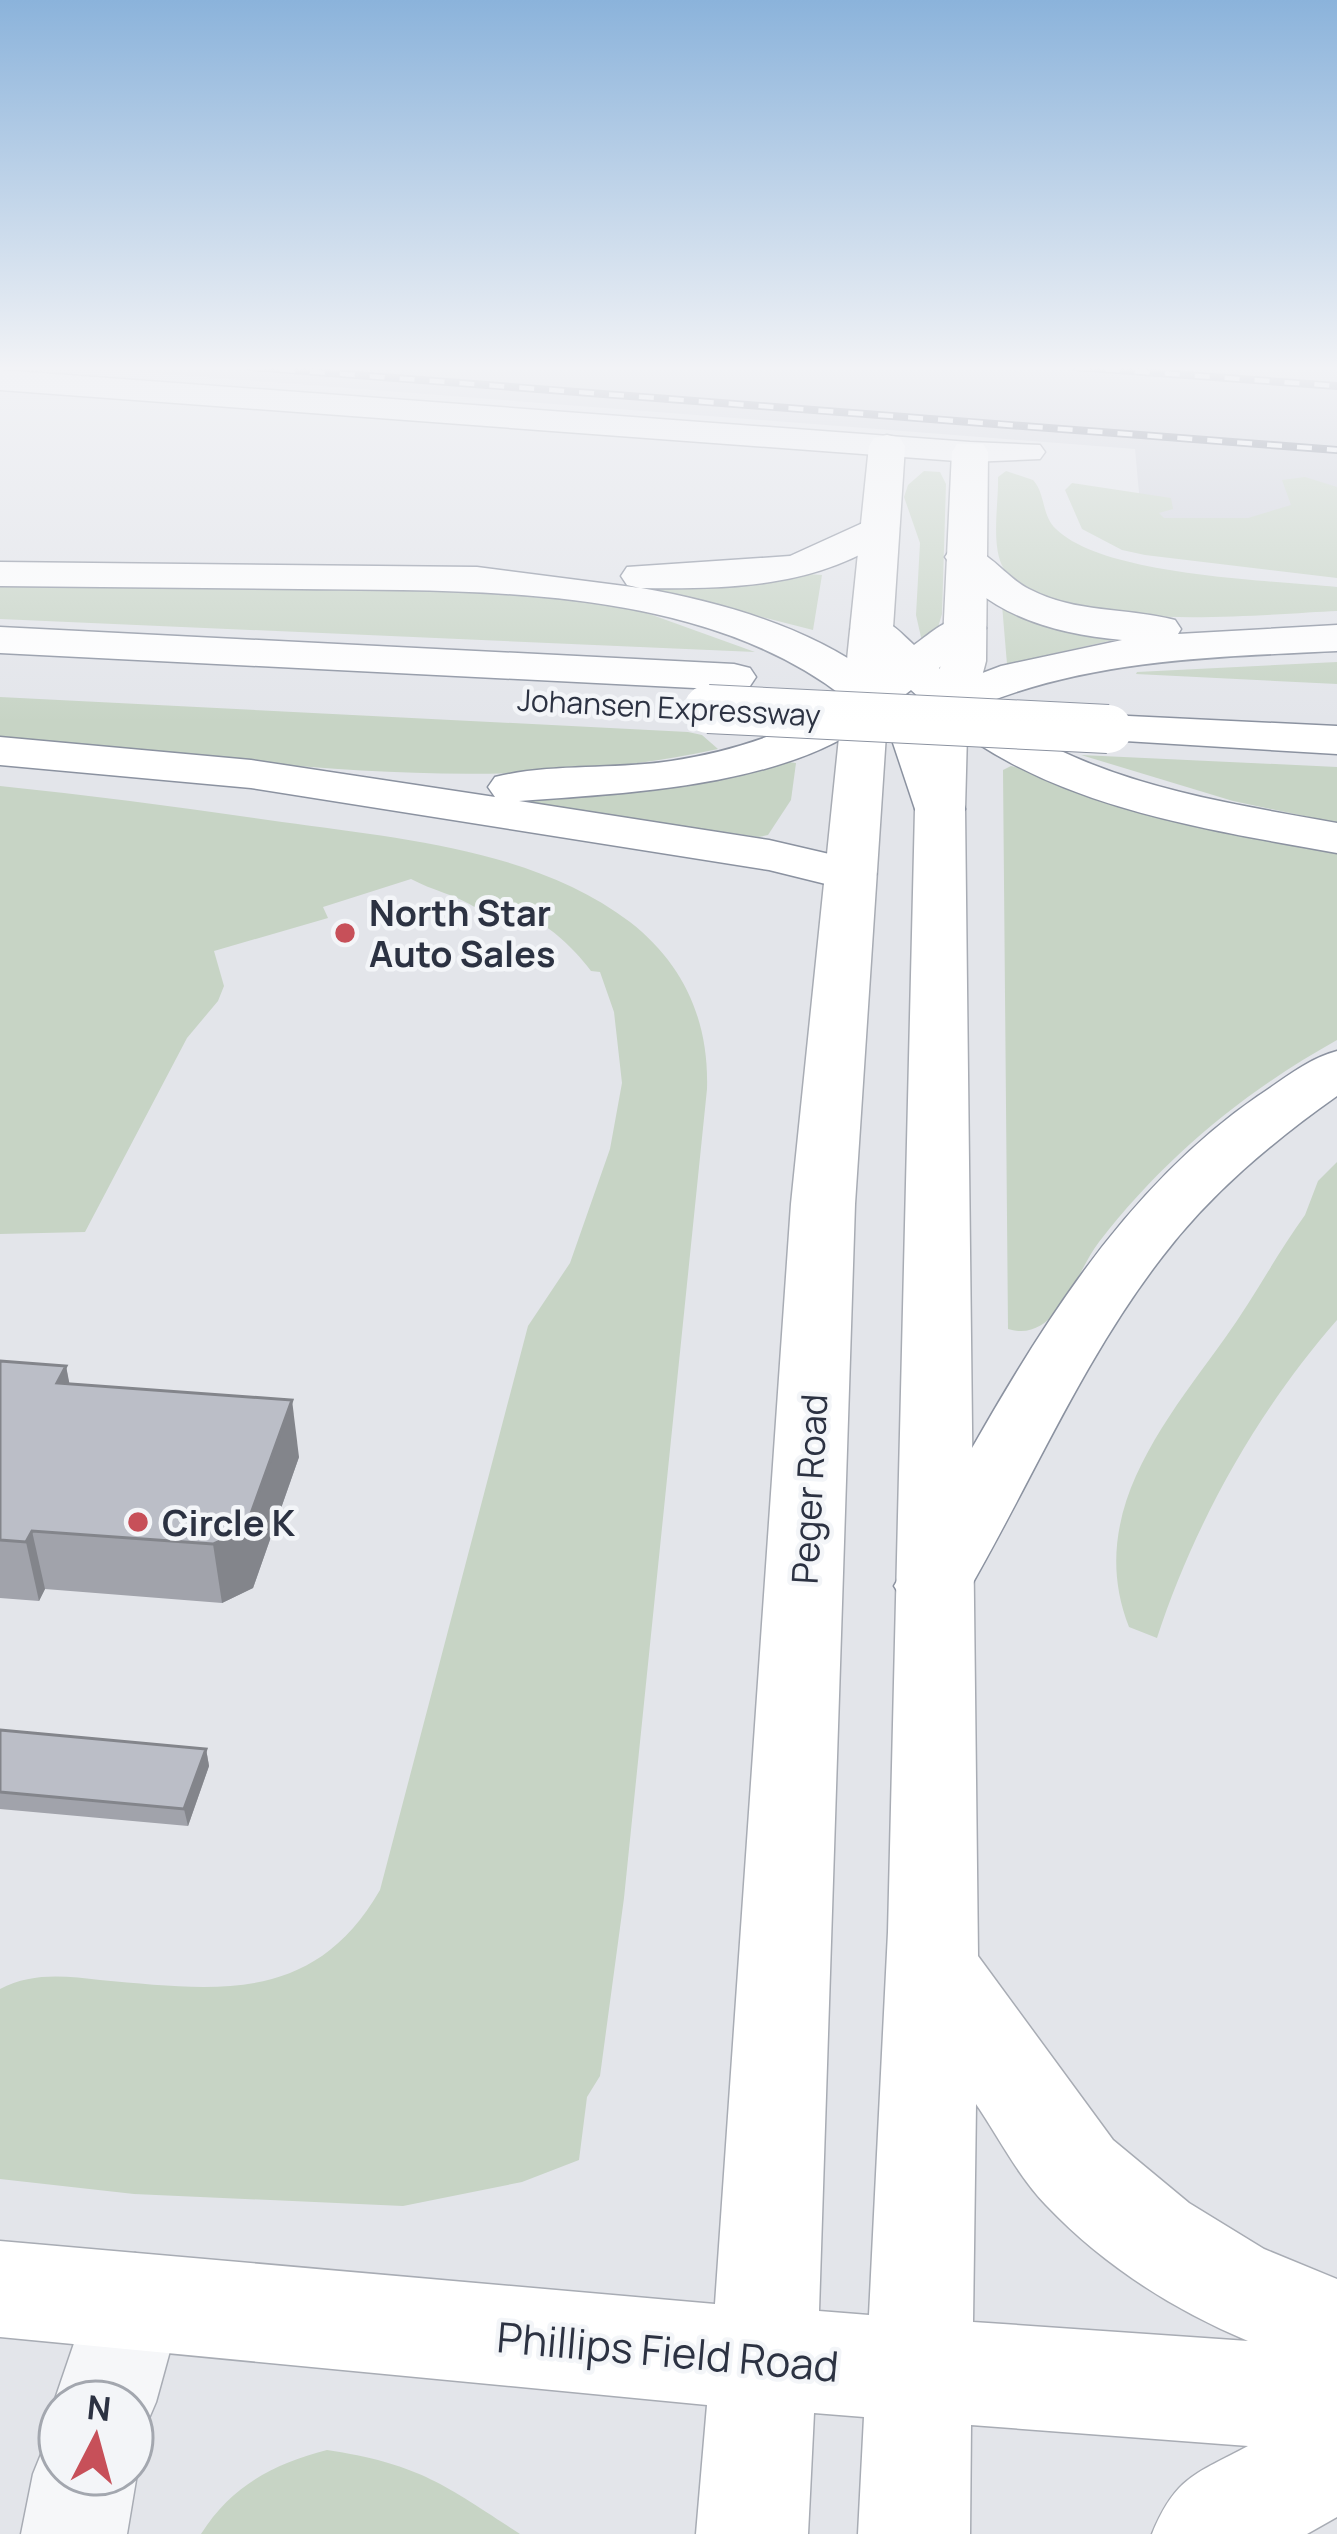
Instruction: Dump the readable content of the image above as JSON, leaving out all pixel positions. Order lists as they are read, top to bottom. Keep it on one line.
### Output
{"streets":{"main road":["Johansen Expressway","Peger Road","Phillips Field Road"]},"crossings":[["Peger Road","Phillips Field Road"]],"places":["North Star Auto Sales","Circle K"],"north":"top"}
